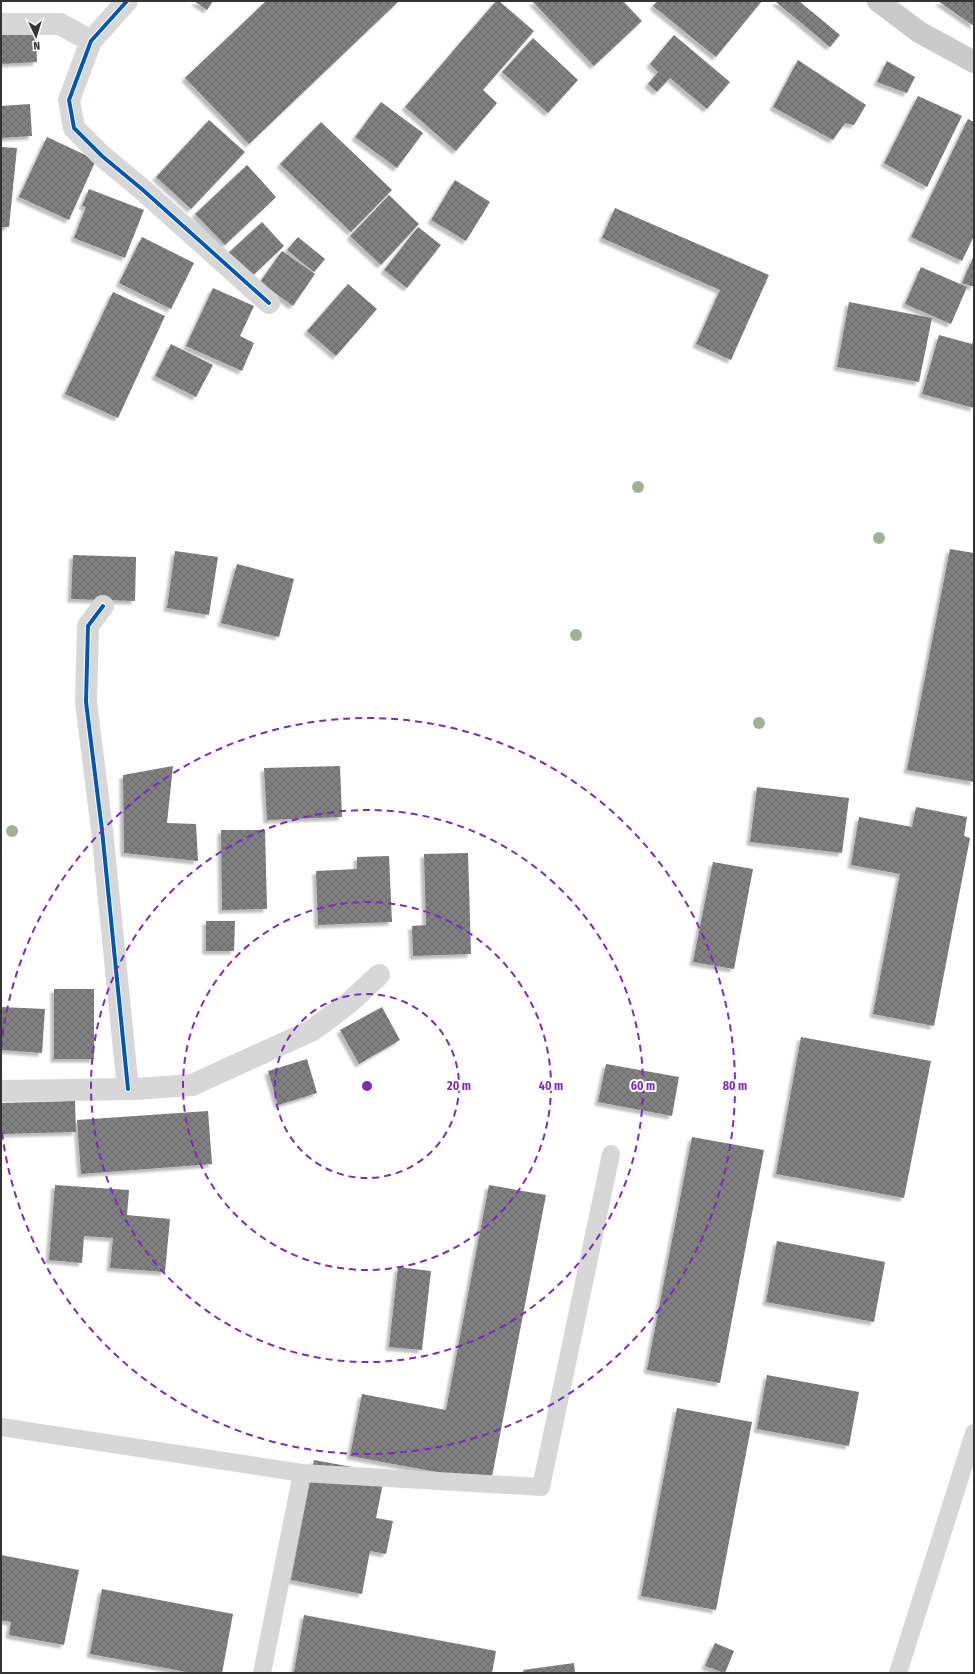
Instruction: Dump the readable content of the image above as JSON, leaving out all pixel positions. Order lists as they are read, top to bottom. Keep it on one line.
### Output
{"north":"bottom","rings":["20 m","40 m","60 m","80 m"]}
